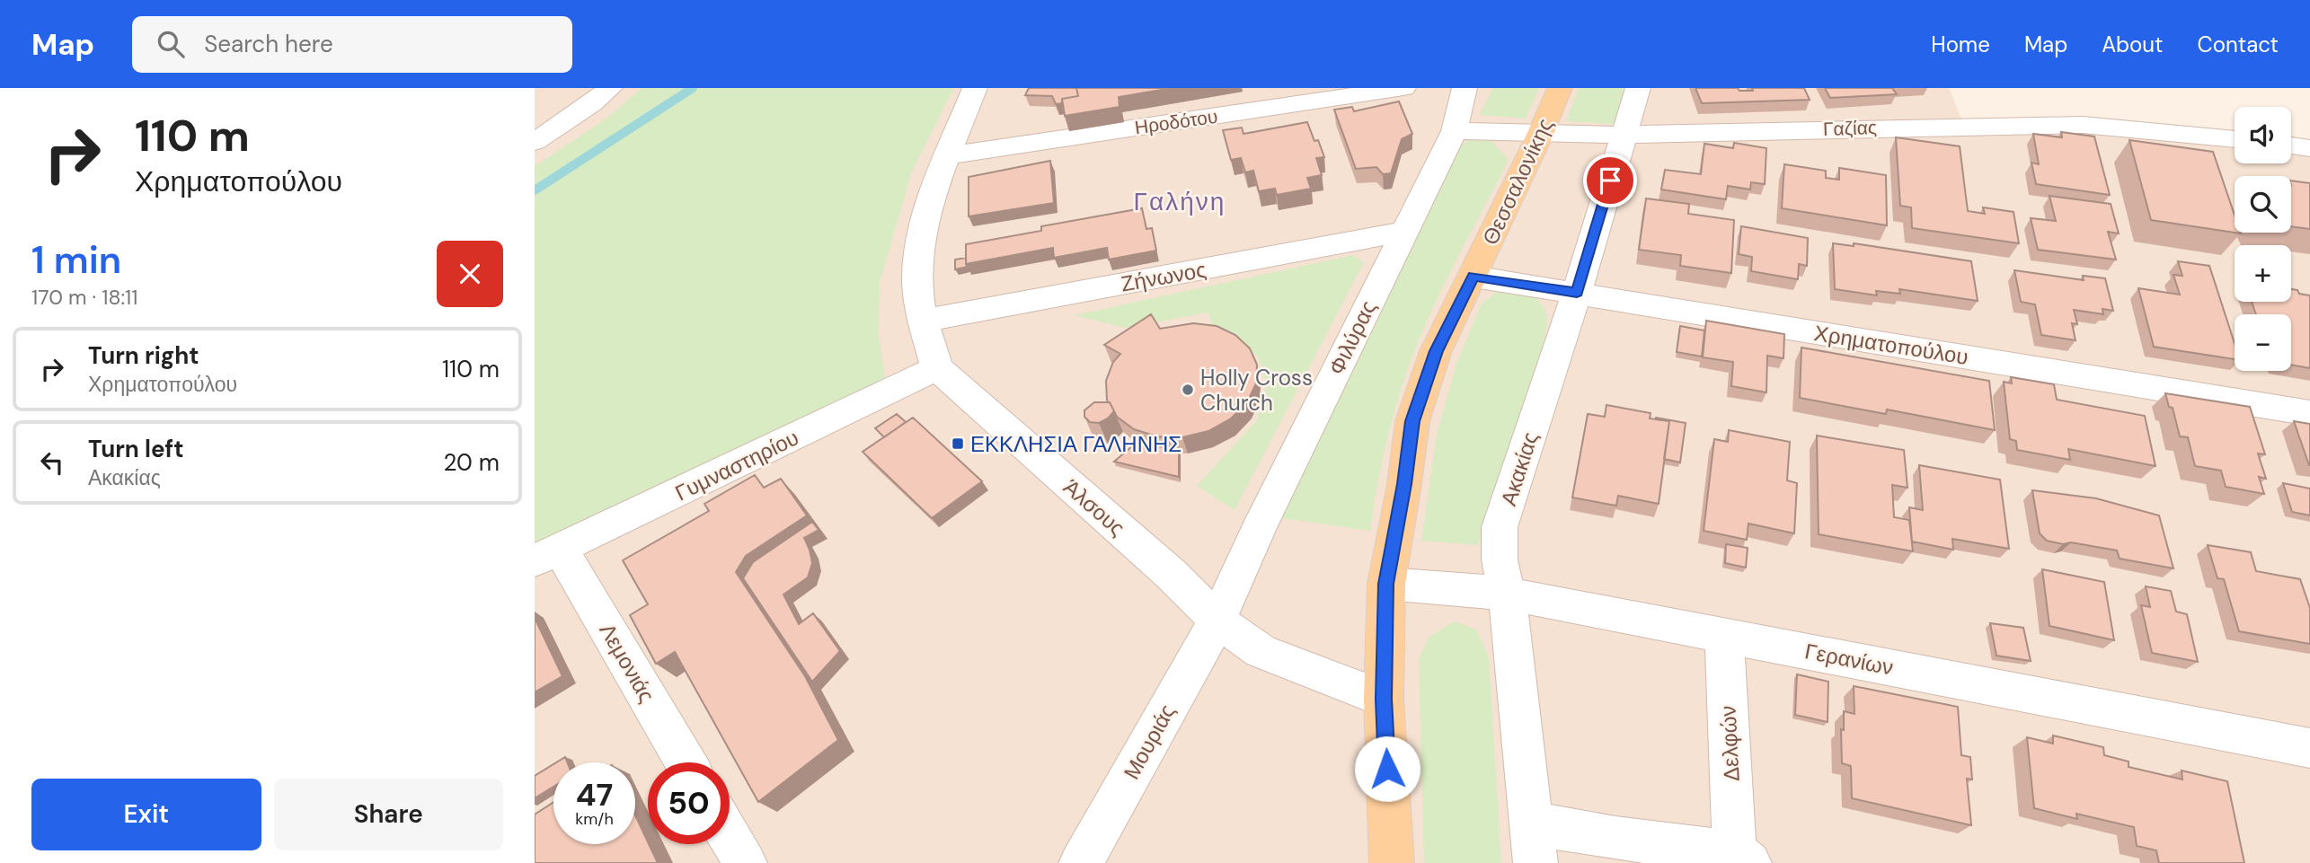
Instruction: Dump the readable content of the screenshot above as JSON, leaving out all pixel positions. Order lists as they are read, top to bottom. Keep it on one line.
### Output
{"streets":{"main road":["Θεσσαλονίκης"],"street":["Ηροδότου","Γαζίας","Ζήνωνος","Φιλύρας","Χρηματοπούλου","Γυμναστηρίου","Ακακίας","Άλσους","Γερανίων","Λεμονιάς","Μουριάς","Δελφών"]},"crossings":[["Γαζίας","Θεσσαλονίκης"],["Γαζίας","Φιλύρας"],["Γαζίας","Ακακίας"],["Θεσσαλονίκης","Χρηματοπούλου"],["Θεσσαλονίκης","Άλσους"],["Θεσσαλονίκης","Γερανίων"],["Ζήνωνος","Φιλύρας"],["Φιλύρας","Άλσους"],["Φιλύρας","Μουριάς"],["Χρηματοπούλου","Ακακίας"],["Γυμναστηρίου","Άλσους"],["Γυμναστηρίου","Λεμονιάς"],["Ακακίας","Γερανίων"],["Άλσους","Μουριάς"],["Γερανίων","Δελφών"]],"districts":["Γαλήνη"],"places":{"other":["Holly Cross Church"],"transit":["ΕΚΚΛΗΣΙΑ ΓΑΛΗΝΗΣ"]},"page":{"header":"Map","search":"Search here","nav":["Home","Map","About","Contact"],"turn":["110 m","Χρηματοπούλου"],"map_buttons":["+","−"],"heading":["1 min","170 m · 18:11"],"list":[{"name":"Turn right","note":"Χρηματοπούλου","value":"110 m"},{"name":"Turn left","note":"Ακακίας","value":"20 m"}],"speed":"47 km/h","limit":"50","buttons":["Exit","Share"]}}
